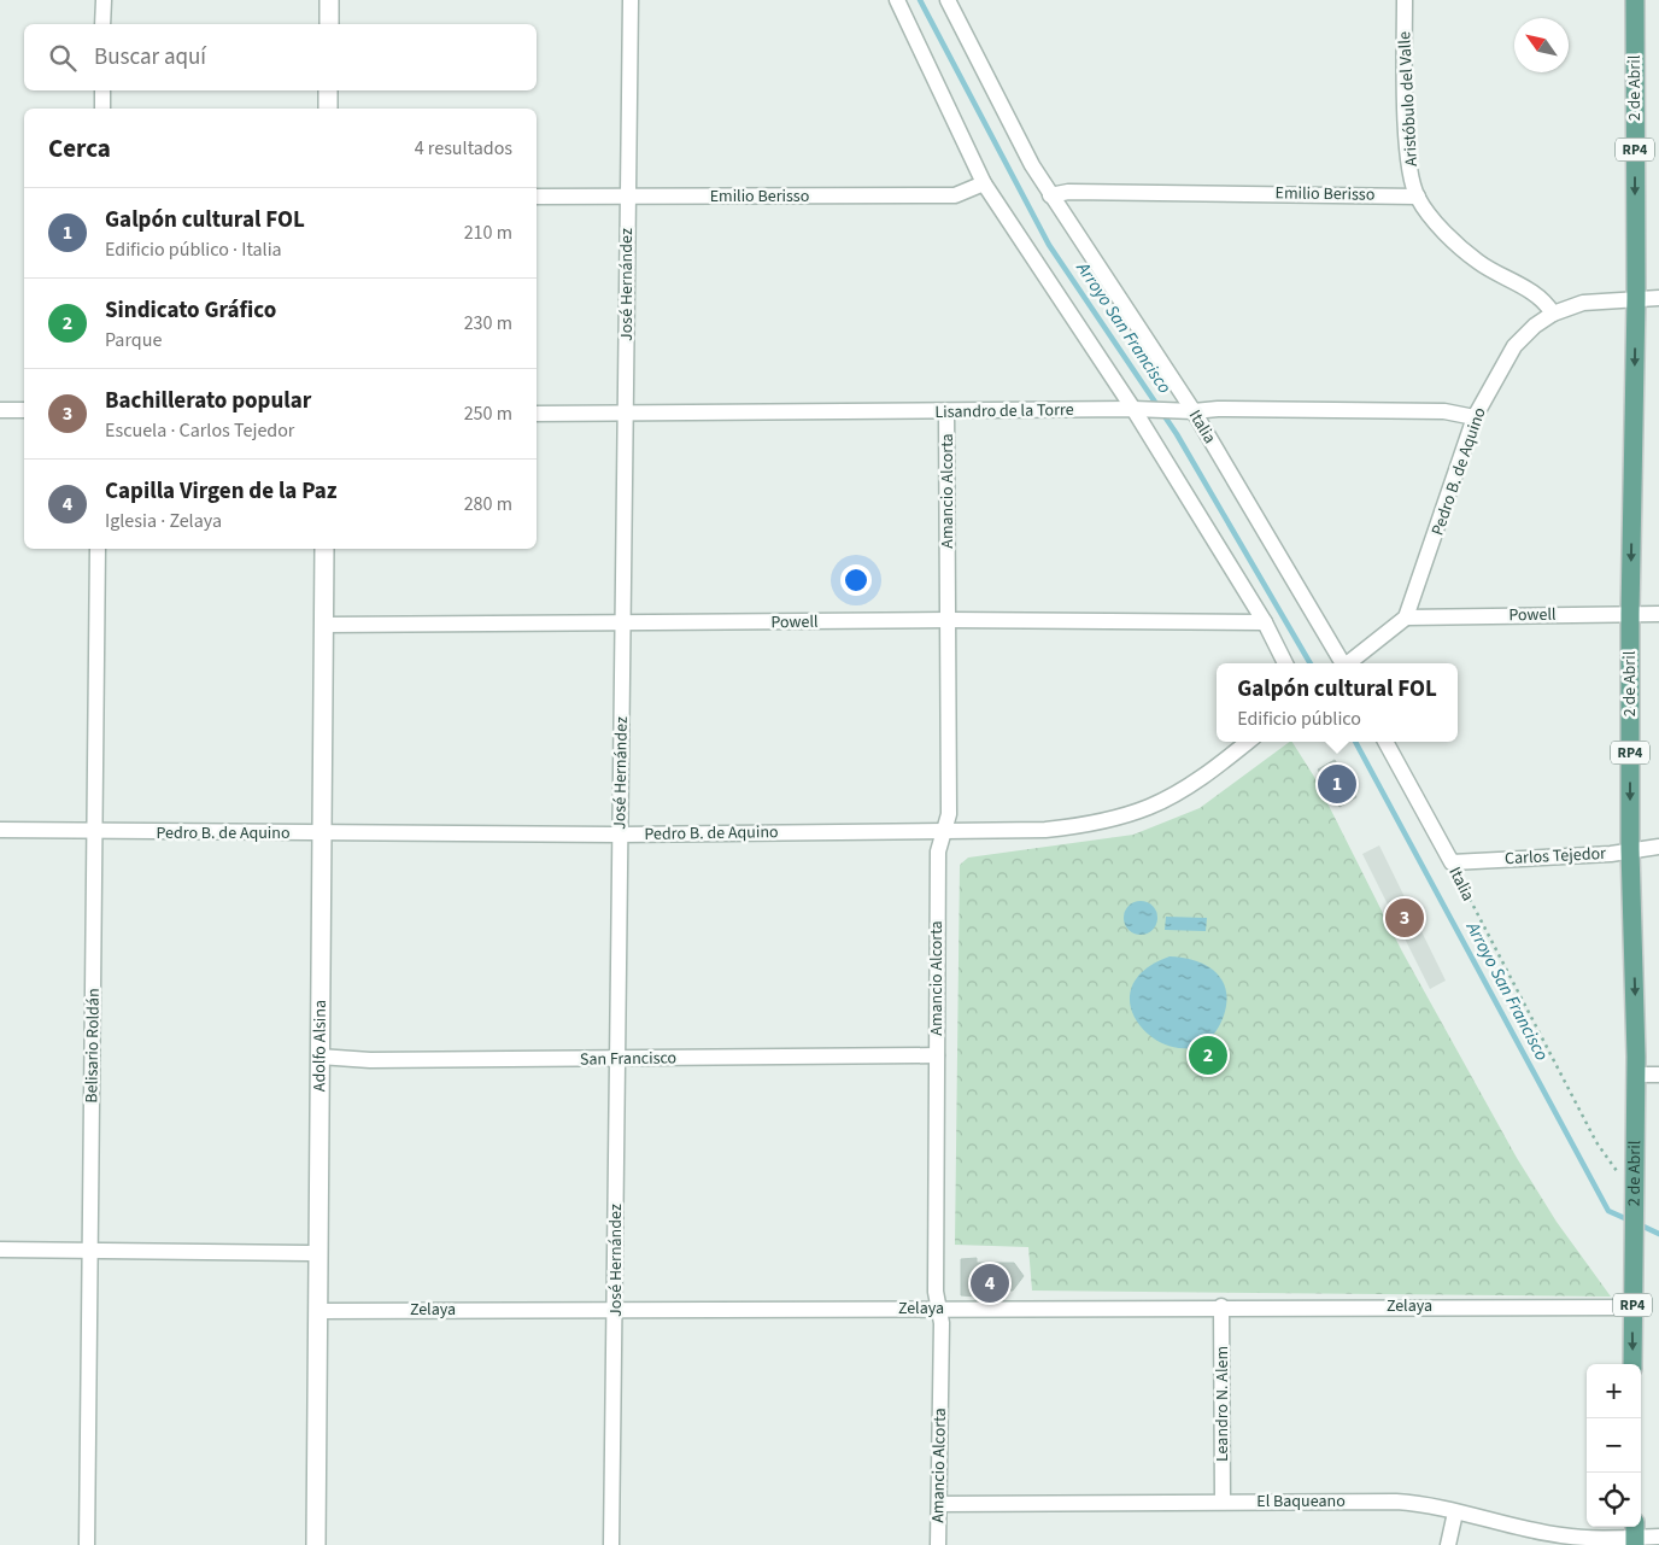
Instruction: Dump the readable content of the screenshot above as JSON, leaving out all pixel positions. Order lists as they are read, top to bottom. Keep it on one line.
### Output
{"streets":{"main road":["2 de Abril","RP4"],"street":["Aristóbulo del Valle","Emilio Berisso","José Hernández","Lisandro de la Torre","Italia","Pedro B. de Aquino","Amancio Alcorta","Powell","Carlos Tejedor","Belisario Roldán","Adolfo Alsina","San Francisco","Zelaya","Leandro N. Alem","El Baqueano"]},"crossings":[["2 de Abril","Italia"],["2 de Abril","Pedro B. de Aquino"],["2 de Abril","Powell"],["2 de Abril","Carlos Tejedor"],["2 de Abril","Zelaya"],["Aristóbulo del Valle","Emilio Berisso"],["Emilio Berisso","José Hernández"],["Emilio Berisso","Italia"],["José Hernández","Lisandro de la Torre"],["José Hernández","Pedro B. de Aquino"],["José Hernández","Powell"],["José Hernández","San Francisco"],["José Hernández","Zelaya"],["Lisandro de la Torre","Italia"],["Lisandro de la Torre","Pedro B. de Aquino"],["Lisandro de la Torre","Amancio Alcorta"],["Italia","Carlos Tejedor"],["Pedro B. de Aquino","Amancio Alcorta"],["Pedro B. de Aquino","Powell"],["Pedro B. de Aquino","Belisario Roldán"],["Pedro B. de Aquino","Adolfo Alsina"],["Amancio Alcorta","Powell"],["Amancio Alcorta","San Francisco"],["Amancio Alcorta","Zelaya"],["Amancio Alcorta","El Baqueano"],["Powell","Adolfo Alsina"],["Adolfo Alsina","San Francisco"],["Adolfo Alsina","Zelaya"],["Zelaya","Leandro N. Alem"],["Leandro N. Alem","El Baqueano"]],"one_way":["2 de Abril"],"water":["Arroyo San Francisco"],"north":"top left","page":{"search":"Buscar aquí","heading":["Cerca","4 resultados"],"list":[{"mark":"1","name":"Galpón cultural FOL","note":"Edificio público · Italia","value":"210 m"},{"mark":"2","name":"Sindicato Gráfico","note":"Parque","value":"230 m"},{"mark":"3","name":"Bachillerato popular","note":"Escuela · Carlos Tejedor","value":"250 m"},{"mark":"4","name":"Capilla Virgen de la Paz","note":"Iglesia · Zelaya","value":"280 m"}],"popup":["Galpón cultural FOL","Edificio público"],"pins":["1","3","2","4"],"map_buttons":["+","−"]}}
